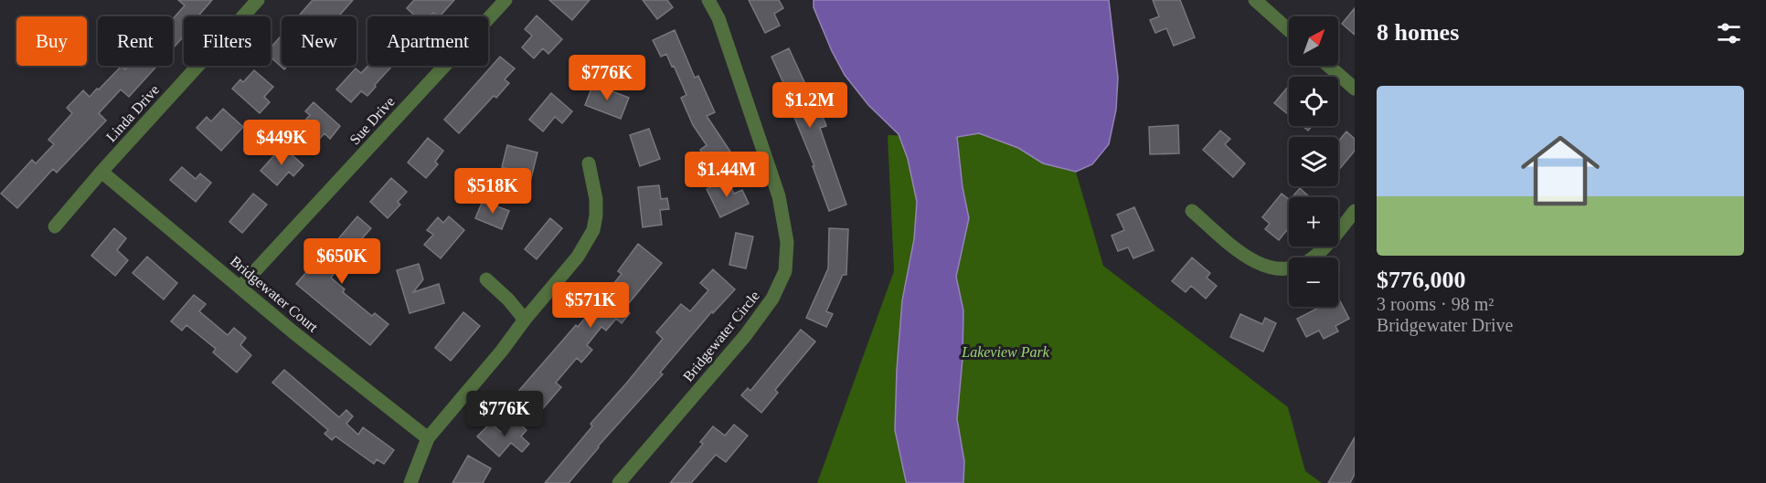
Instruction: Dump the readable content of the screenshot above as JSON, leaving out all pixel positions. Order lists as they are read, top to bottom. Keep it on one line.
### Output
{"streets":{"street":["Linda Drive","Sue Drive","Bridgewater Court","Bridgewater Circle"]},"crossings":[["Linda Drive","Bridgewater Court"],["Sue Drive","Bridgewater Court"]],"parks":["Lakeview Park"],"north":"top right","page":{"heading":"8 homes","map_buttons":["+","−"],"chip":["Buy","Rent","Filters","New","Apartment"],"price":["$776K","$1.2M","$449K","$1.44M","$518K","$650K","$571K","$776K"],"list":[{"name":"$776,000","note":"3 rooms · 98 m² · Bridgewater Drive"}]}}
